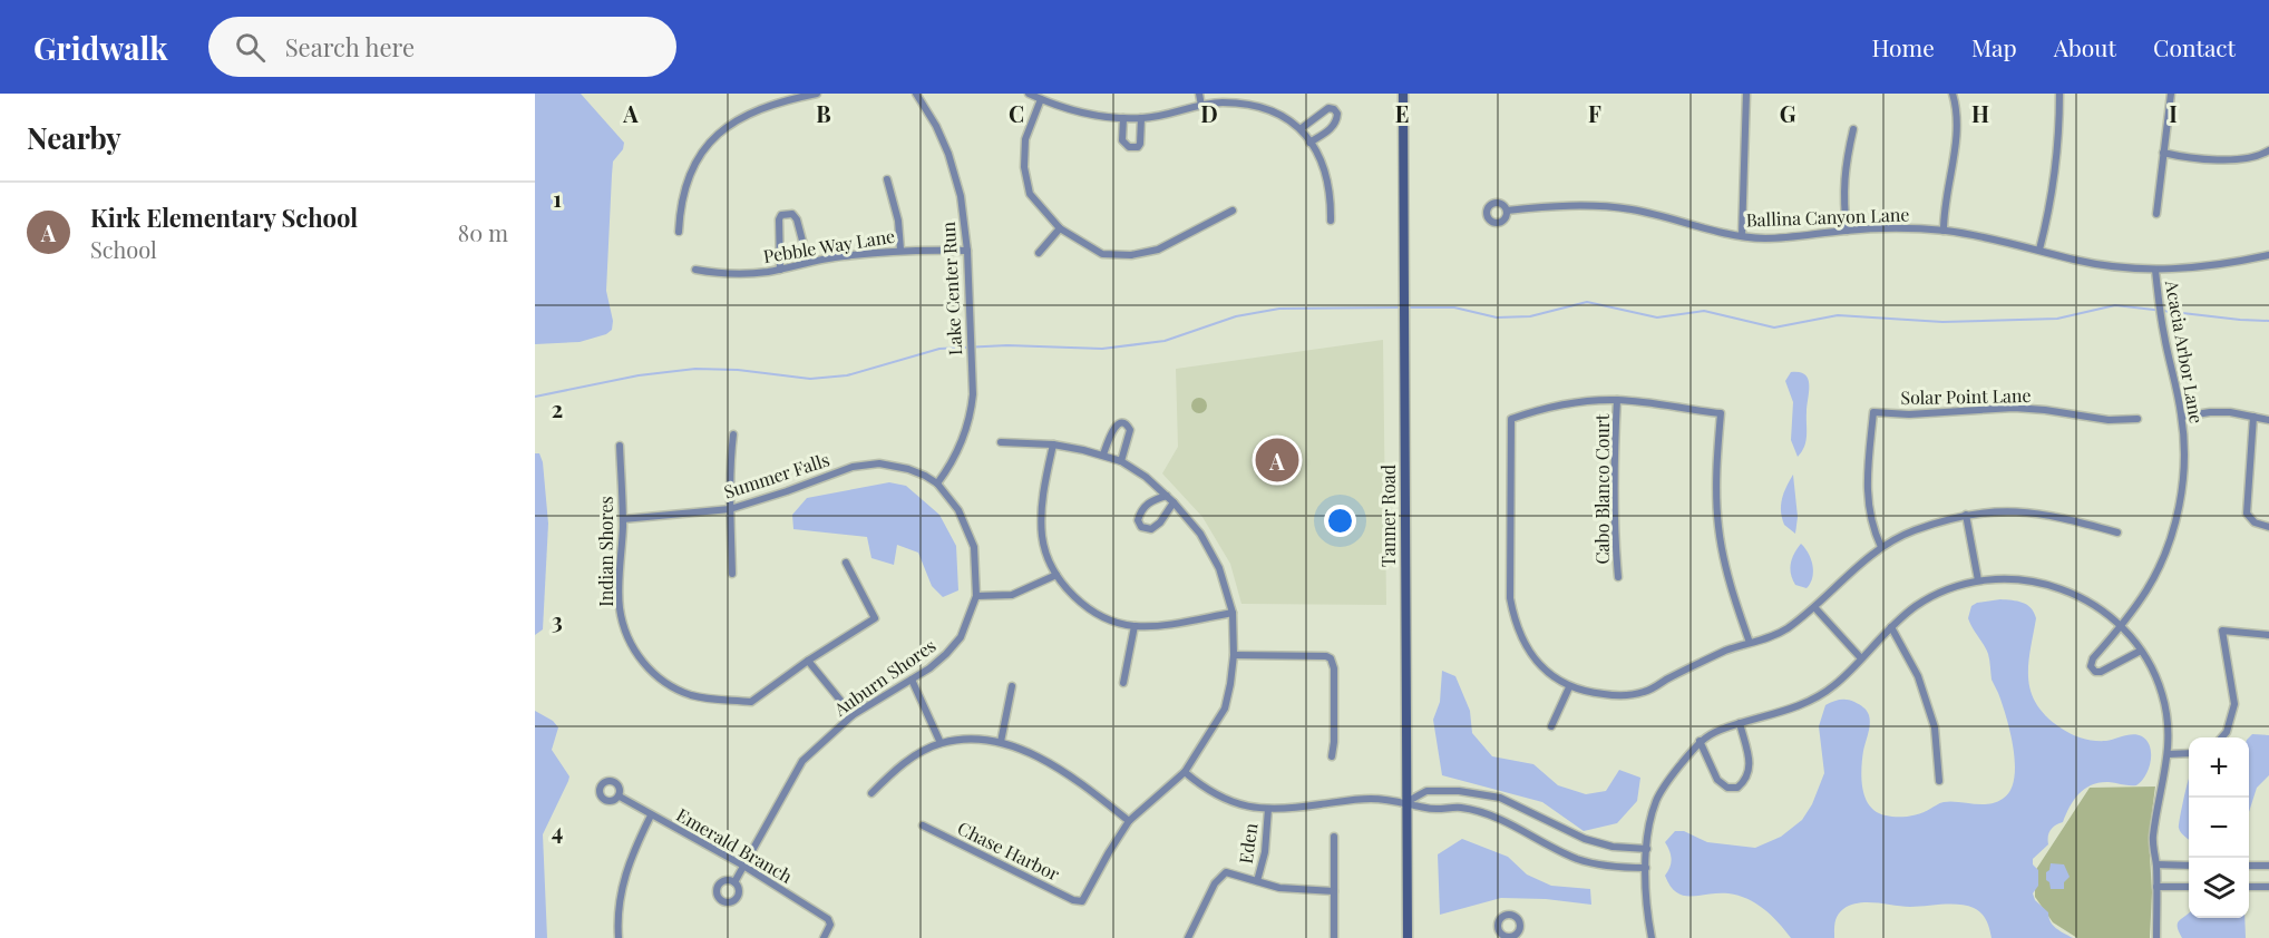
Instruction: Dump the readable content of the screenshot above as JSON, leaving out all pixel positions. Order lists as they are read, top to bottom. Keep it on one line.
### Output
{"streets":{"main road":["Tanner Road"],"street":["Ballina Canyon Lane","Pebble Way Lane","Lake Center Run","Acacia Arbor Lane","Solar Point Lane","Summer Falls","Cabo Blanco Court","Indian Shores","Auburn Shores","Eden","Emerald Branch","Chase Harbor"]},"crossings":[["Ballina Canyon Lane","Acacia Arbor Lane"],["Pebble Way Lane","Lake Center Run"],["Lake Center Run","Summer Falls"],["Lake Center Run","Auburn Shores"],["Summer Falls","Indian Shores"],["Summer Falls","Auburn Shores"],["Auburn Shores","Emerald Branch"]],"page":{"header":"Gridwalk","search":"Search here","nav":["Home","Map","About","Contact"],"heading":"Nearby","list":[{"mark":"A","name":"Kirk Elementary School","note":"School","value":"80 m"}],"pins":"A","map_buttons":["+","−"]},"grid":{"columns":["A","B","C","D","E","F","G","H","I"],"rows":["1","2","3","4"]}}
